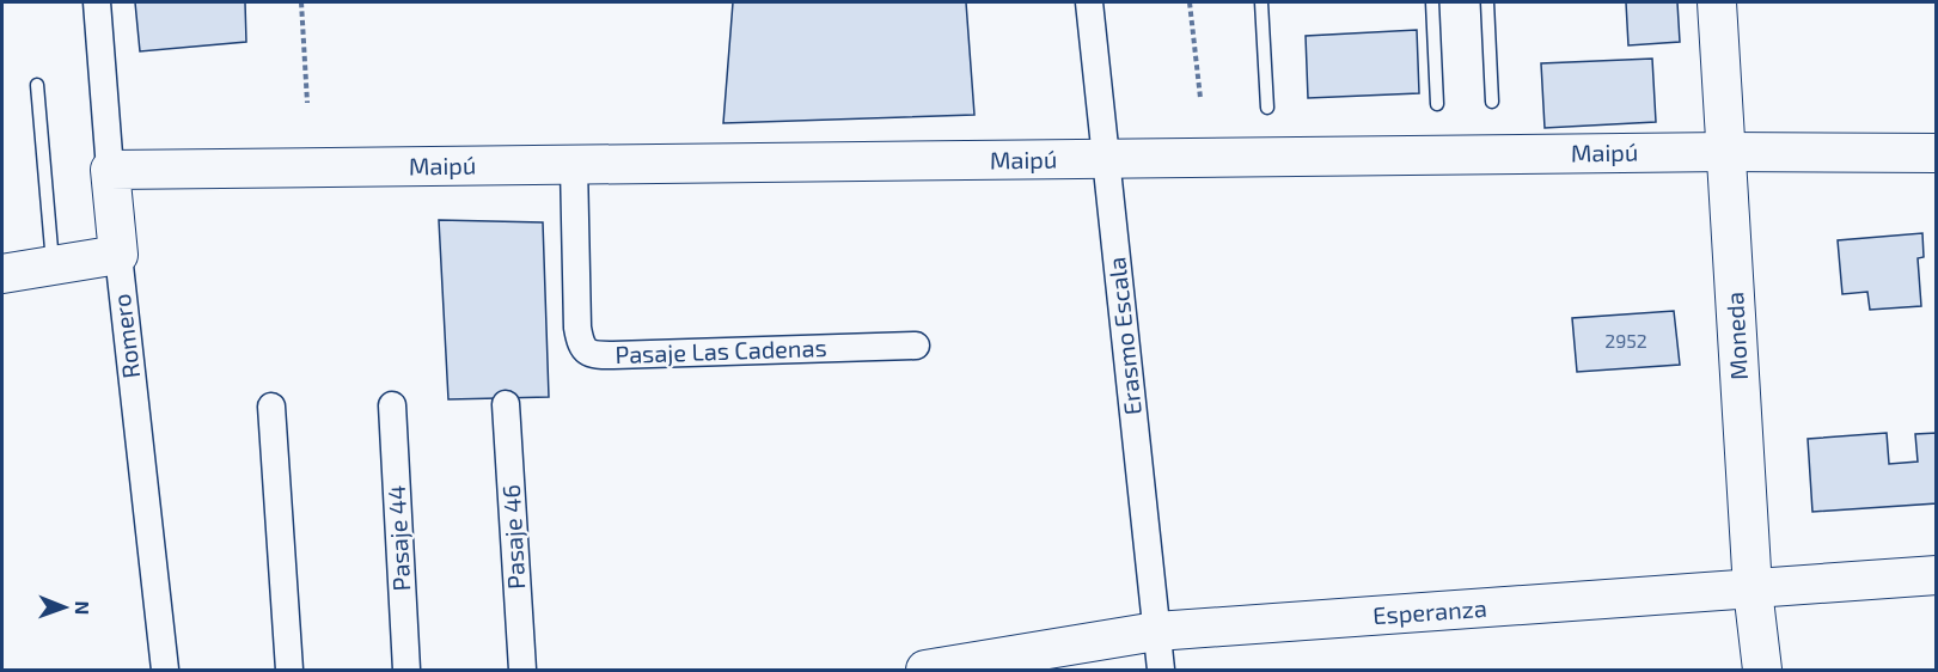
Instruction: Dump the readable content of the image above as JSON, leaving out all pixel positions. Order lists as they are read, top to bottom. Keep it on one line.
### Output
{"streets":{"street":["Maipú","Romero","Erasmo Escala","Moneda","Pasaje Las Cadenas","Pasaje 46","Pasaje 44","Esperanza"]},"crossings":[["Maipú","Romero"],["Maipú","Erasmo Escala"],["Maipú","Moneda"],["Maipú","Pasaje Las Cadenas"],["Erasmo Escala","Esperanza"],["Moneda","Esperanza"]],"house_numbers":["2952"],"north":"right"}
